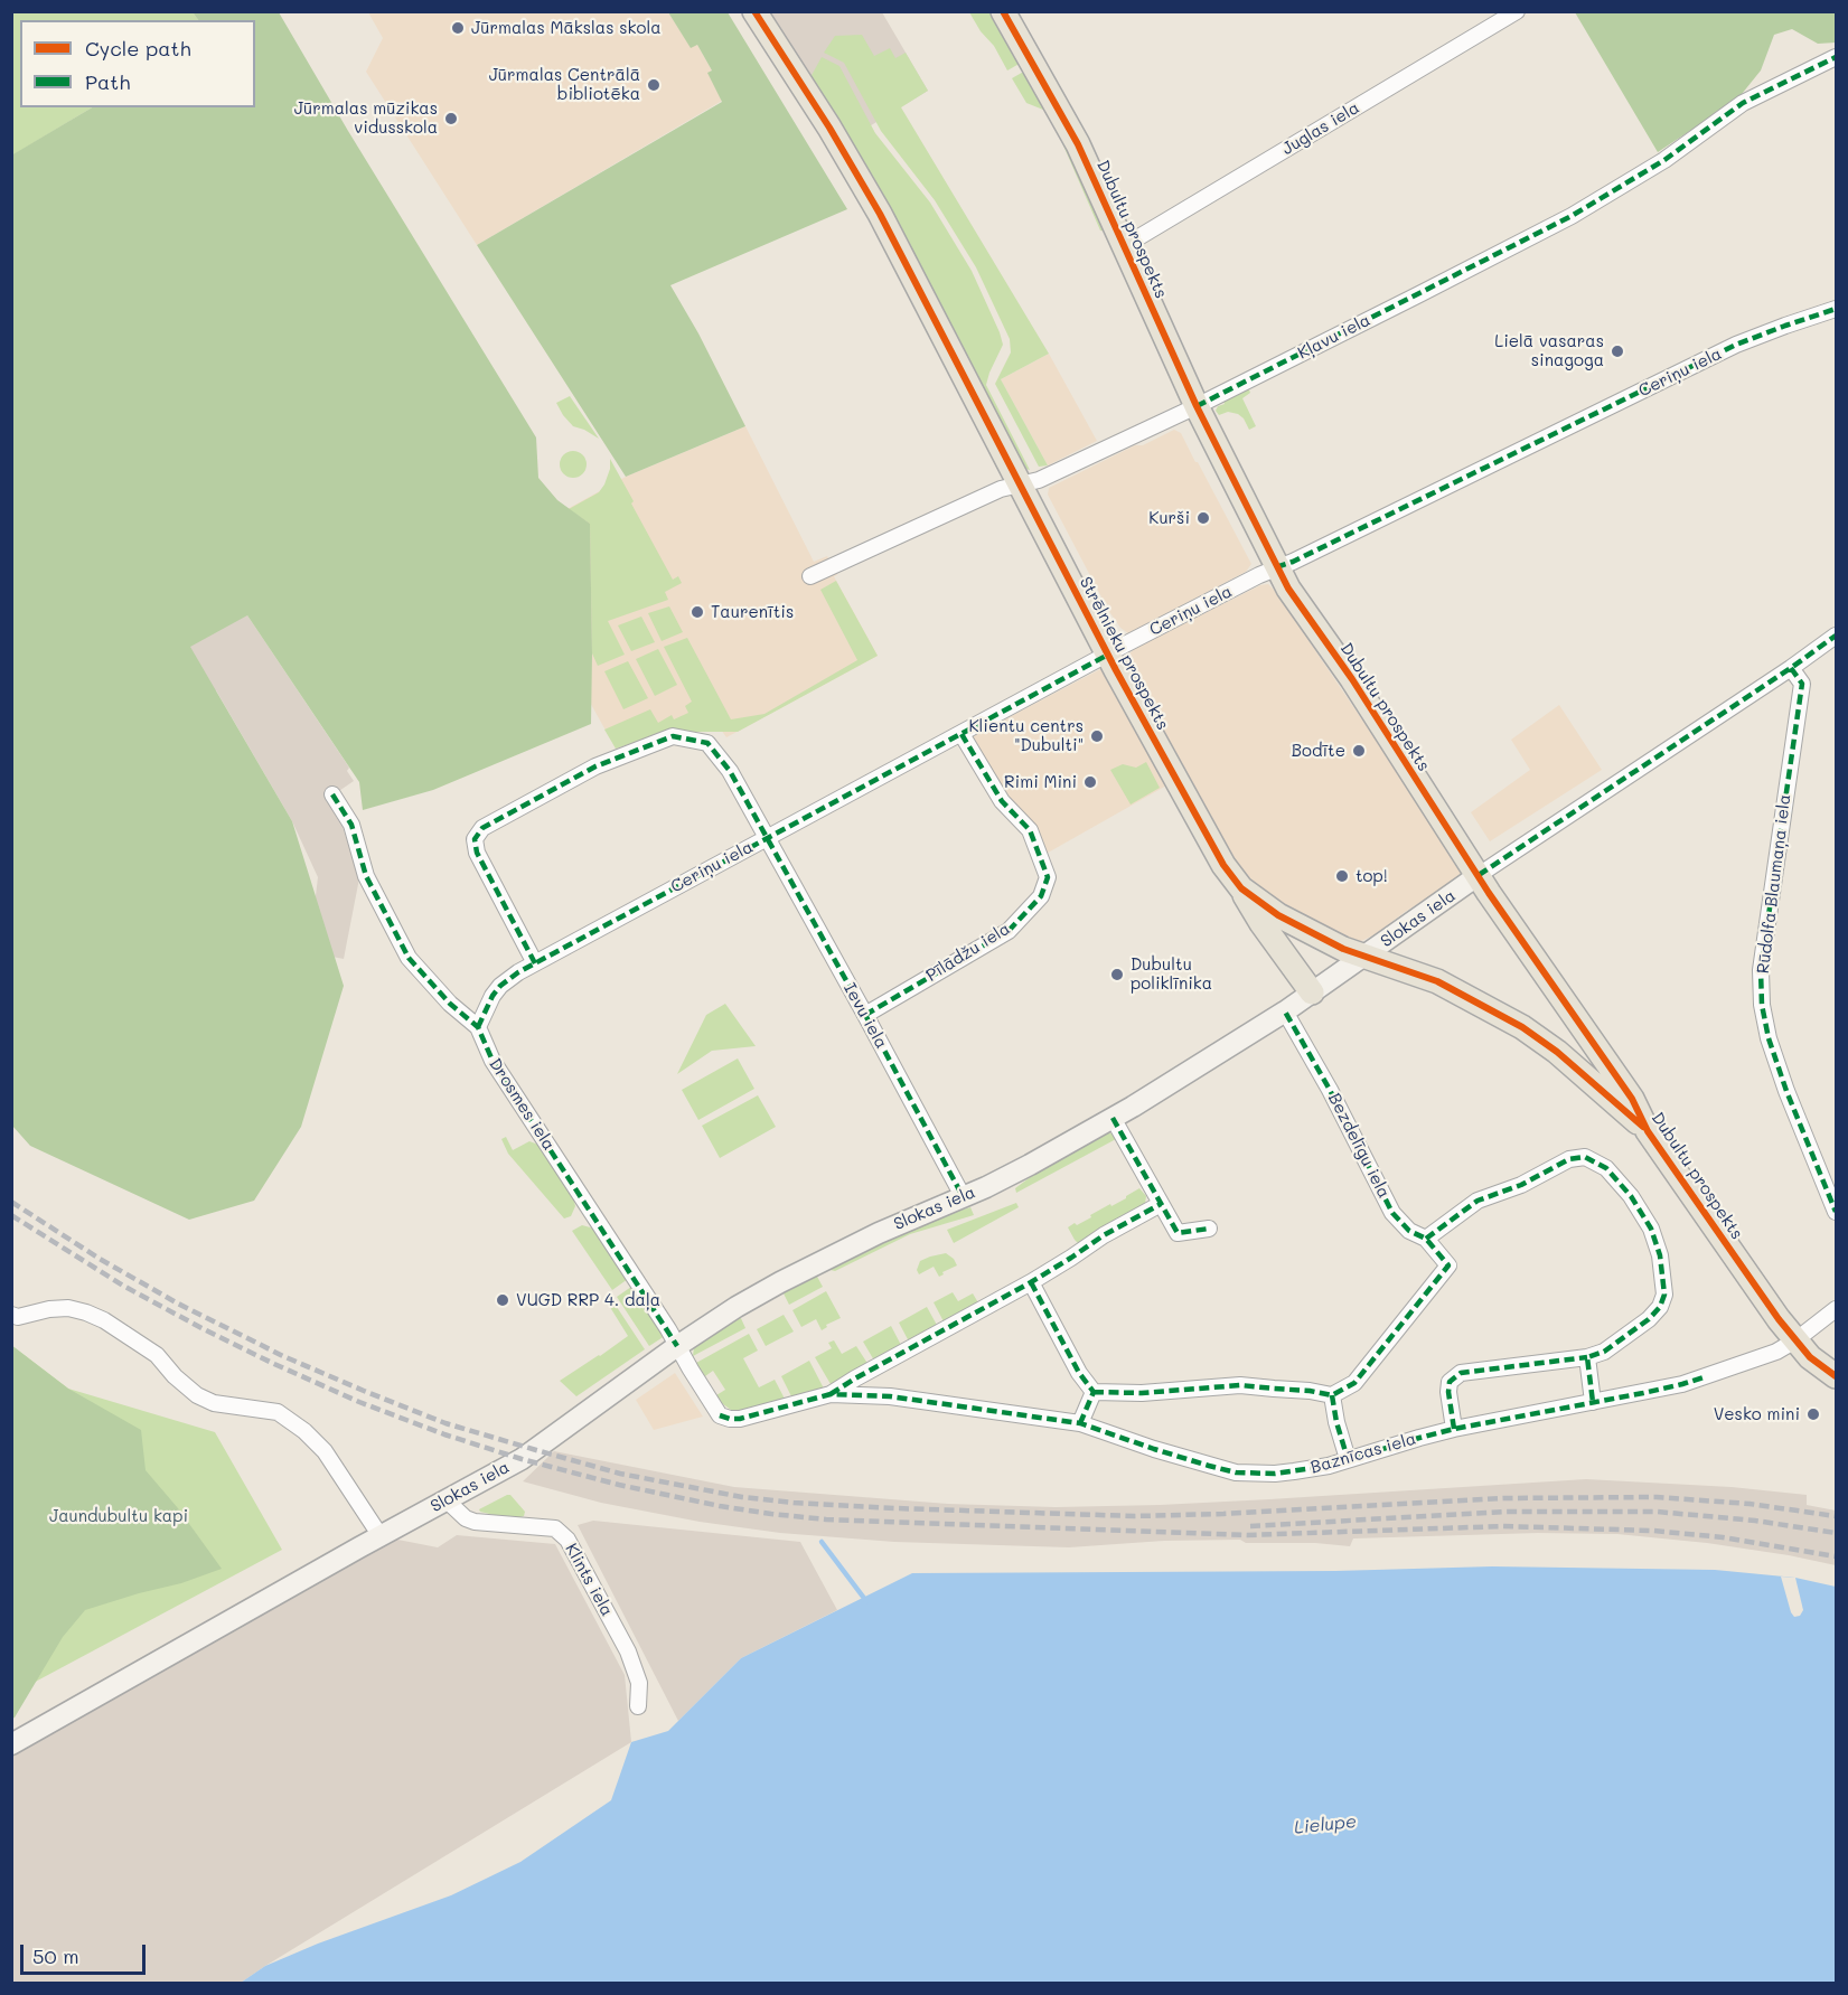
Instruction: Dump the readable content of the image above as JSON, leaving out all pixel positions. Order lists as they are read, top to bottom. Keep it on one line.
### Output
{"streets":{"main road":["Dubultu prospekts","Strēlnieku prospekts","Slokas iela"],"street":["Juglas iela","Kļavu iela","Ceriņu iela","Rūdolfa Blaumaņa iela","Pīlādžu iela","Ievu iela","Drosmes iela","Bezdelīgu iela","Baznīcas iela","Klints iela"]},"crossings":[["Juglas iela","Dubultu prospekts"],["Dubultu prospekts","Kļavu iela"],["Dubultu prospekts","Ceriņu iela"],["Dubultu prospekts","Strēlnieku prospekts"],["Dubultu prospekts","Slokas iela"],["Dubultu prospekts","Baznīcas iela"],["Kļavu iela","Strēlnieku prospekts"],["Ceriņu iela","Strēlnieku prospekts"],["Ceriņu iela","Pīlādžu iela"],["Ceriņu iela","Ievu iela"],["Ceriņu iela","Drosmes iela"],["Strēlnieku prospekts","Slokas iela"],["Rūdolfa Blaumaņa iela","Slokas iela"],["Slokas iela","Ievu iela"],["Slokas iela","Drosmes iela"],["Slokas iela","Bezdelīgu iela"],["Slokas iela","Klints iela"],["Pīlādžu iela","Ievu iela"],["Drosmes iela","Baznīcas iela"]],"water":["Lielupe"],"parks":["Jaundubultu kapi"],"places":["Jūrmalas Mākslas skola","Jūrmalas Centrālā bibliotēka","Jūrmalas mūzikas vidusskola","Lielā vasaras sinagoga","Kurši","Taurenītis","Klientu centrs \"Dubulti\"","Bodīte","Rimi Mini","top!","Dubultu poliklīnika","VUGD RRP 4. daļa","Vesko mini"],"legend":["Cycle path","Path"],"scale_bar":"50 m"}
